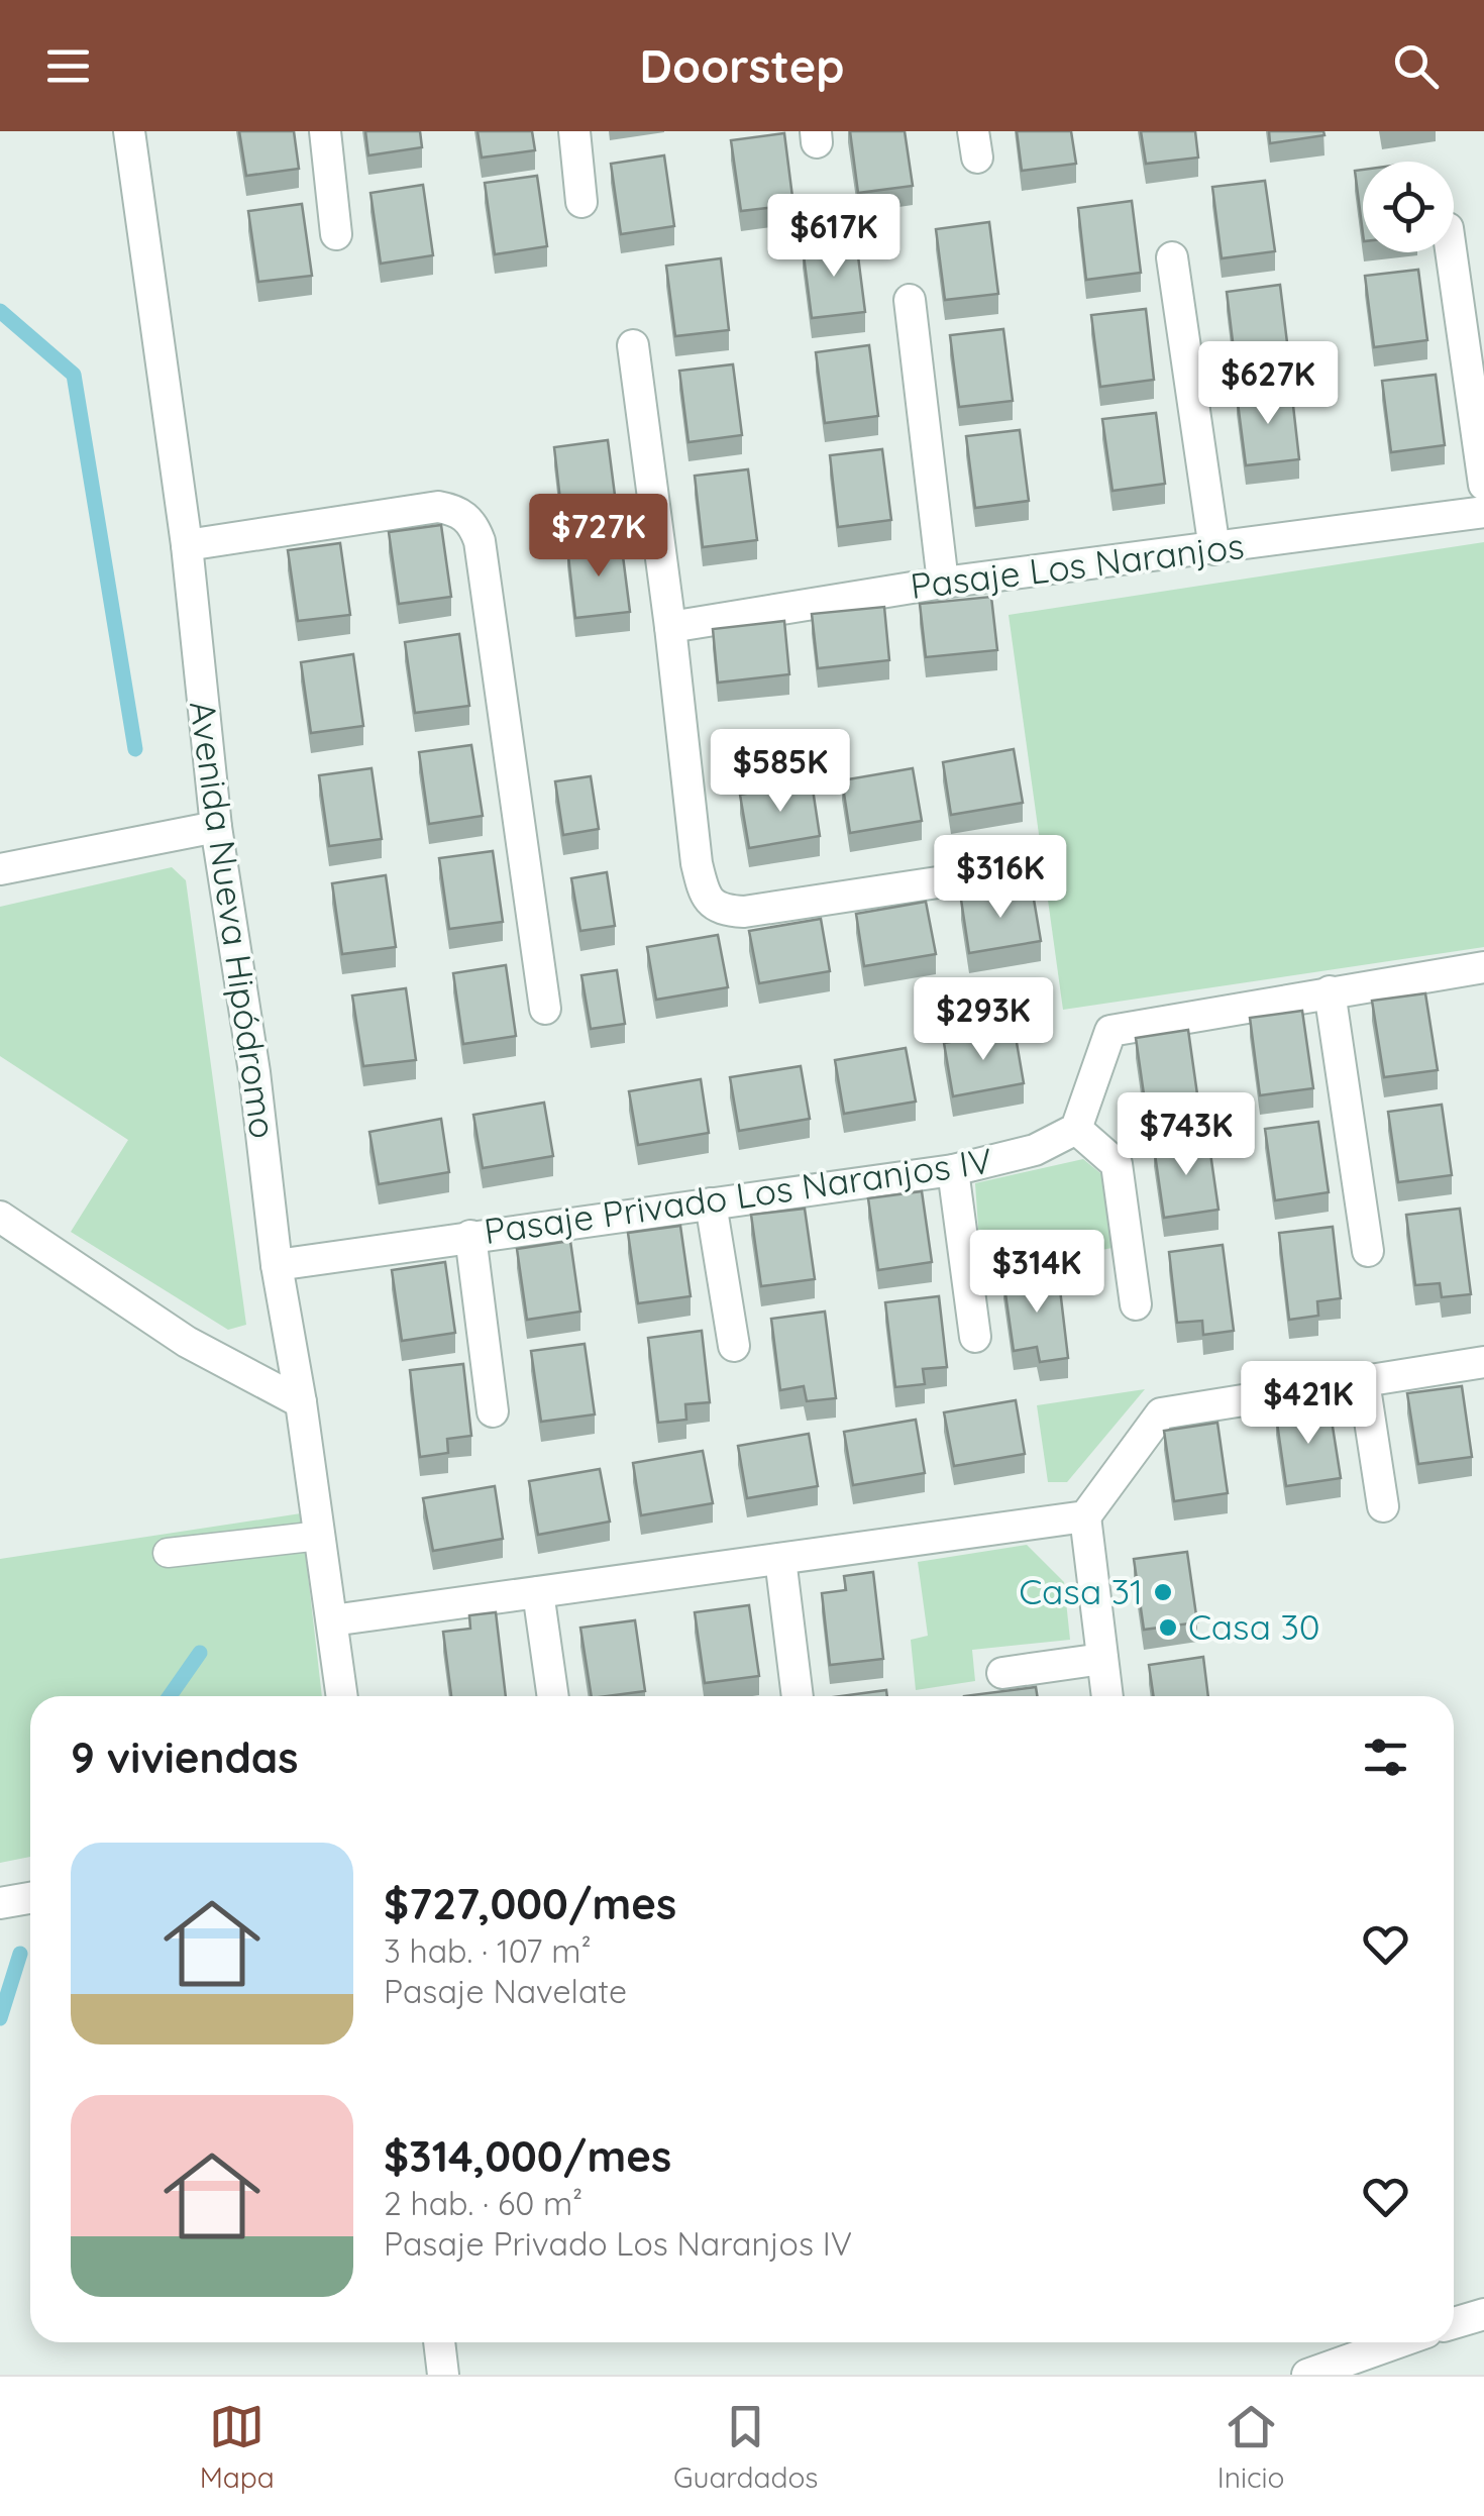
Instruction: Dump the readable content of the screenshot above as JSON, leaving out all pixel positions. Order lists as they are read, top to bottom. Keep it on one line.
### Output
{"streets":{"street":["Pasaje Los Naranjos","Avenida Nueva Hipódromo","Pasaje Privado Los Naranjos IV"]},"crossings":[["Avenida Nueva Hipódromo","Pasaje Privado Los Naranjos IV"]],"places":["Casa 31","Casa 30"],"page":{"header":"Doorstep","price":["$617K","$627K","$727K","$585K","$316K","$293K","$743K","$314K","$421K"],"heading":"9 viviendas","list":[{"name":"$727,000/mes","note":"3 hab. · 107 m² · Pasaje Navelate"},{"name":"$314,000/mes","note":"2 hab. · 60 m² · Pasaje Privado Los Naranjos IV"}],"tabs":["Mapa","Guardados","Inicio"]}}
